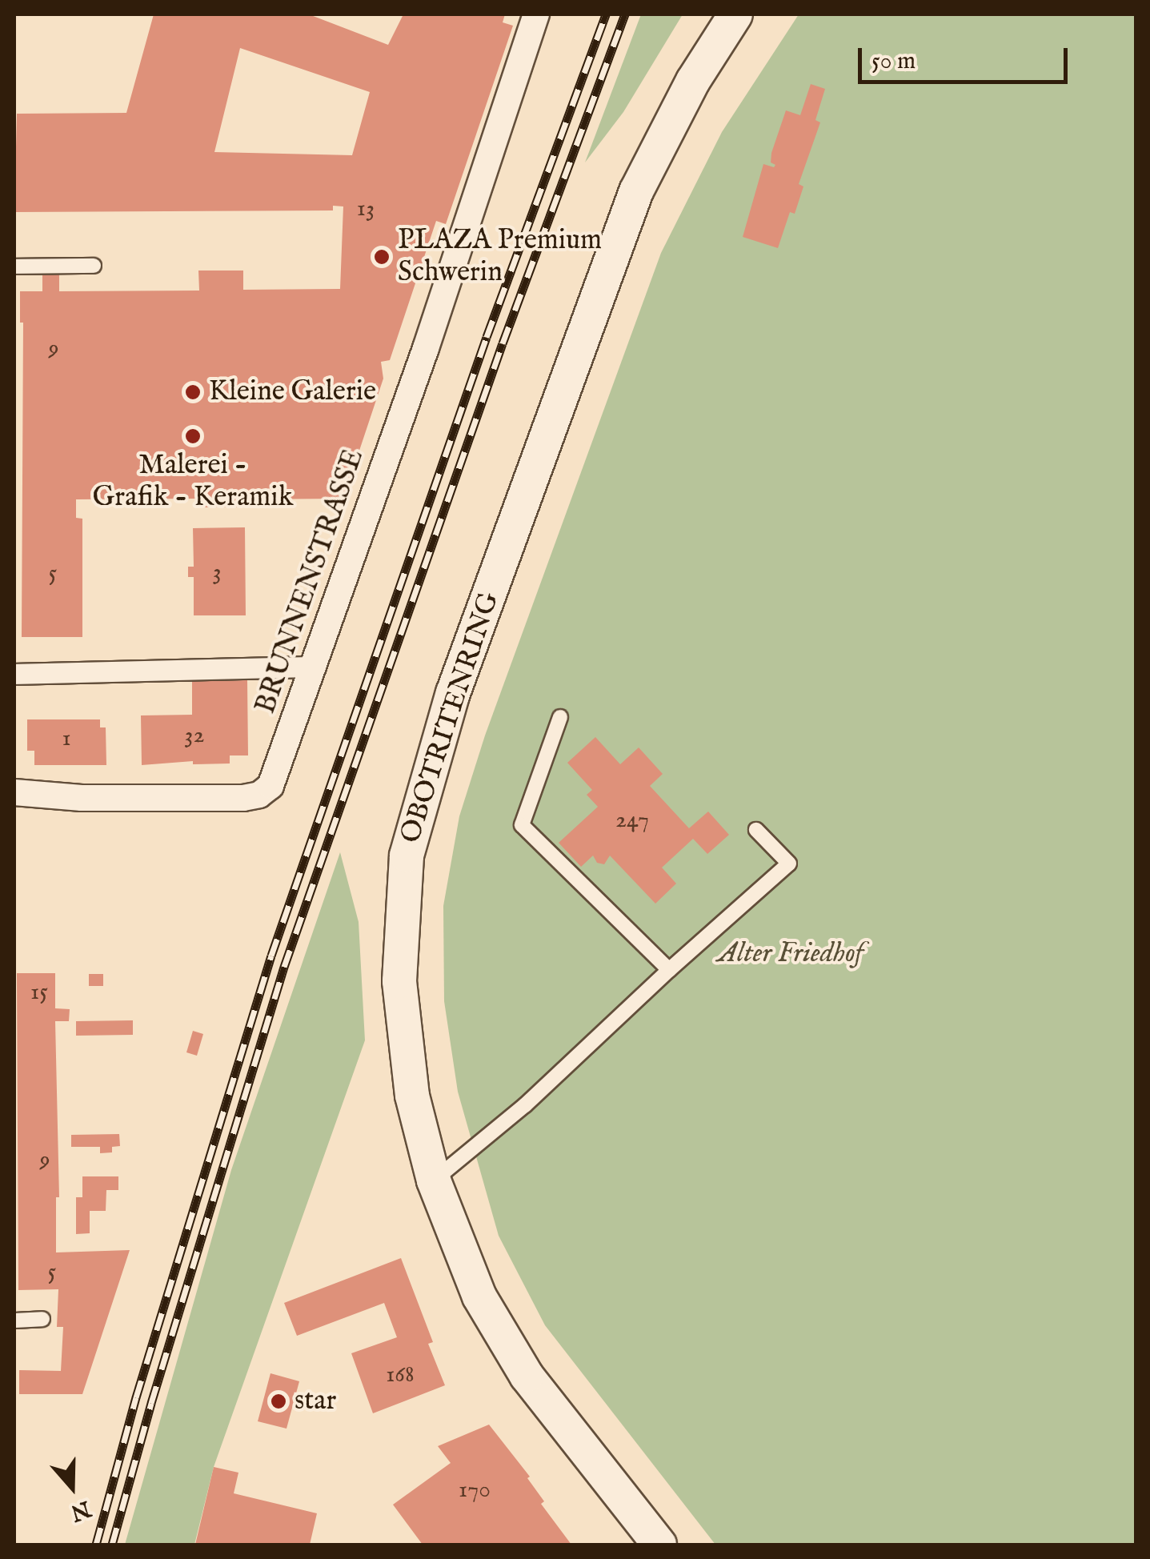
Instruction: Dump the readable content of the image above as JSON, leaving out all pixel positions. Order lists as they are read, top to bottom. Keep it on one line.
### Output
{"streets":{"street":["BRUNNENSTRASSE","OBOTRITENRING"]},"parks":["Alter Friedhof"],"places":["PLAZA Premium Schwerin","Kleine Galerie","Malerei - Grafik - Keramik","star"],"house_numbers":["13","9","3","5","32","1","247","15","9","5","168","170"],"scale_bar":"50 m","north":"bottom"}
